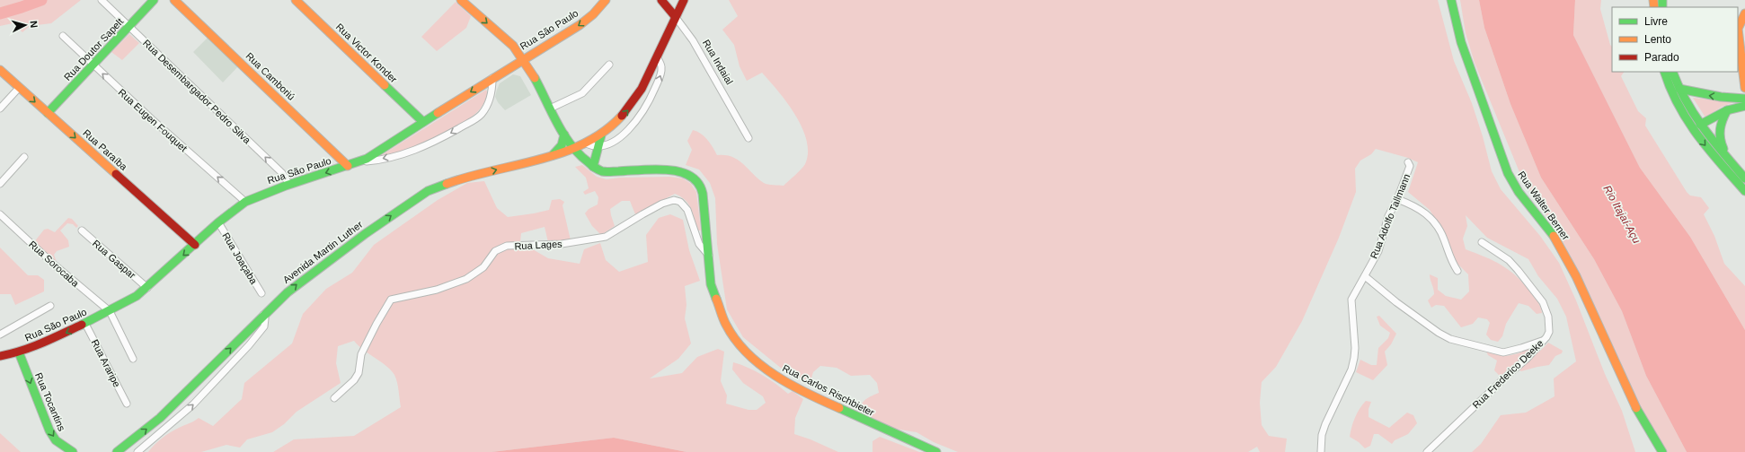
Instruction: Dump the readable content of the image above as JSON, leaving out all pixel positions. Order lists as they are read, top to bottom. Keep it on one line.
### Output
{"streets":{"main road":["Rua São Paulo","Rua Doutor Sapelt","Rua Victor Konder","Rua Indaial","Rua Camboriú","Rua Paraíba","Rua Walter Berner","Avenida Martin Luther","Rua Carlos Rischbieter","Rua Tocantins"],"street":["Rua Desembargador Pedro Silva","Rua Eugen Fouquet","Rua Adolfo Tallmann","Rua Lages","Rua Joaçaba","Rua Gaspar","Rua Sorocaba","Rua Araripe","Rua Frederico Deeke"]},"crossings":[["Rua São Paulo","Rua Victor Konder"],["Rua São Paulo","Rua Camboriú"],["Rua São Paulo","Rua Desembargador Pedro Silva"],["Rua São Paulo","Rua Eugen Fouquet"],["Rua São Paulo","Rua Paraíba"],["Rua São Paulo","Rua Joaçaba"],["Rua São Paulo","Rua Gaspar"],["Rua São Paulo","Rua Sorocaba"],["Rua São Paulo","Rua Araripe"],["Rua São Paulo","Rua Carlos Rischbieter"],["Rua São Paulo","Rua Tocantins"],["Rua Doutor Sapelt","Rua Desembargador Pedro Silva"],["Rua Doutor Sapelt","Rua Eugen Fouquet"],["Rua Doutor Sapelt","Rua Paraíba"],["Rua Indaial","Avenida Martin Luther"],["Rua Lages","Rua Carlos Rischbieter"],["Avenida Martin Luther","Rua Carlos Rischbieter"]],"one_way":["Rua São Paulo","Rua Desembargador Pedro Silva","Rua Eugen Fouquet","Rua Paraíba","Avenida Martin Luther","Rua Tocantins"],"water":["Rio Itajaí-Açu"],"legend":["Livre","Lento","Parado"],"north":"right"}
